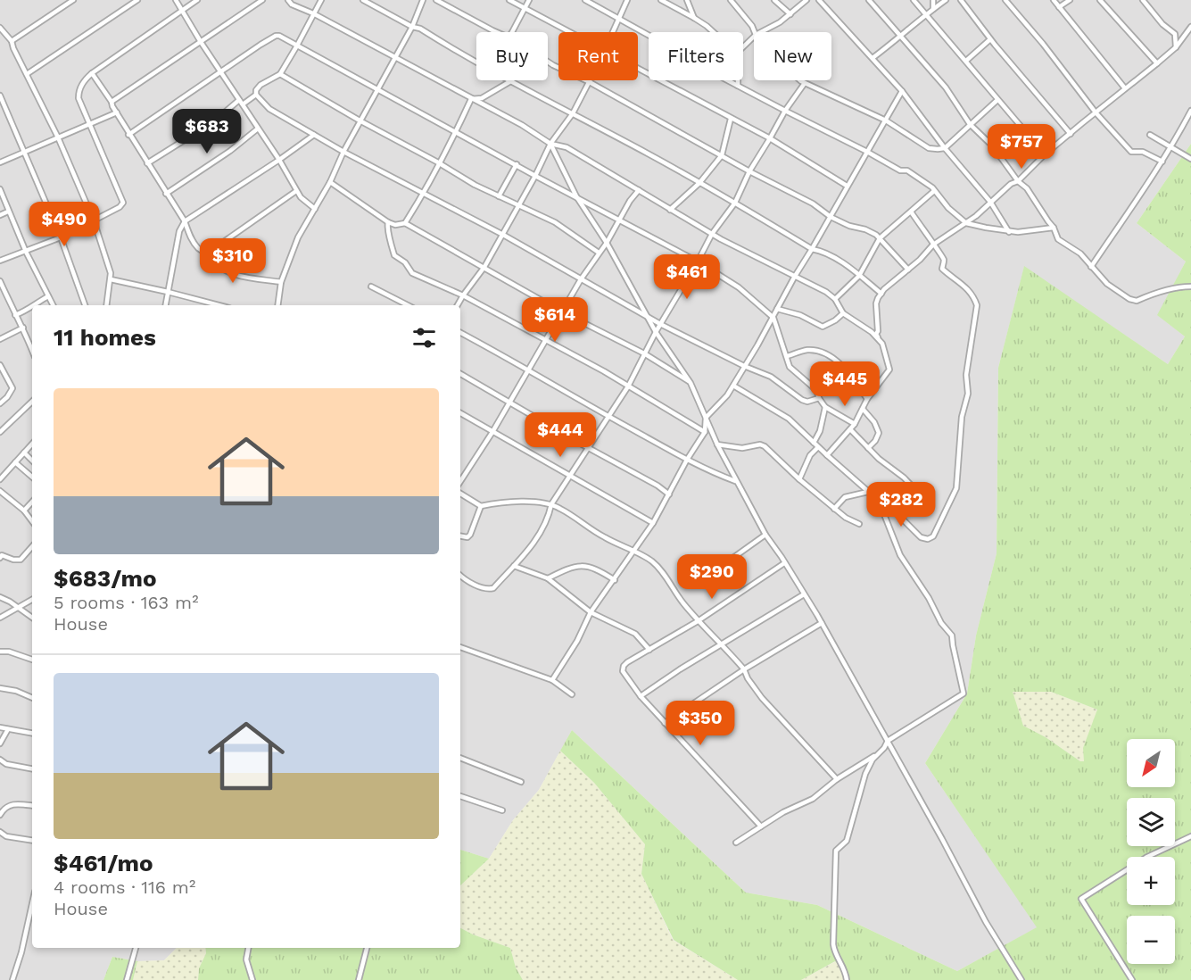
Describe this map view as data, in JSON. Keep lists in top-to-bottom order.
{
  "north": "bottom left",
  "page": {
    "chip": [
      "Buy",
      "Rent",
      "Filters",
      "New"
    ],
    "price": [
      "$683",
      "$757",
      "$490",
      "$310",
      "$461",
      "$614",
      "$445",
      "$444",
      "$282",
      "$290",
      "$350"
    ],
    "heading": "11 homes",
    "list": [
      {
        "name": "$683/mo",
        "note": "5 rooms · 163 m² · House"
      },
      {
        "name": "$461/mo",
        "note": "4 rooms · 116 m² · House"
      }
    ],
    "map_buttons": ["+", "−"]
  }
}
